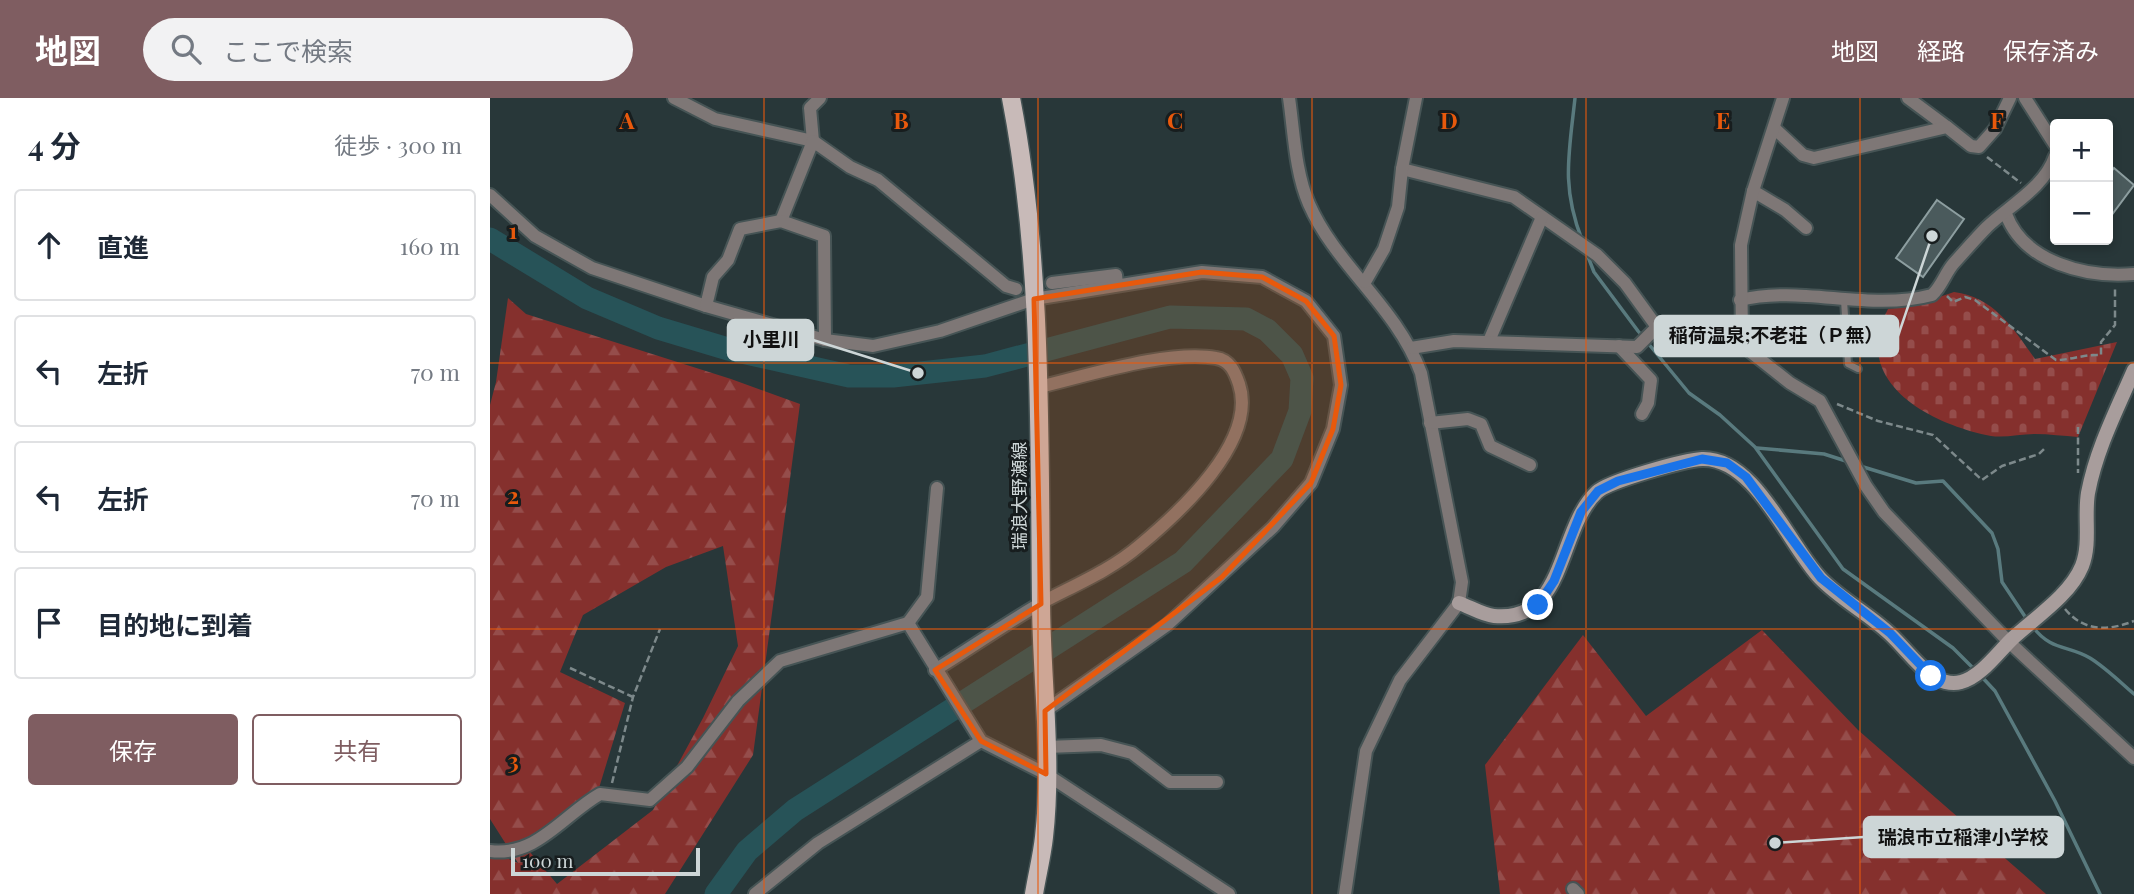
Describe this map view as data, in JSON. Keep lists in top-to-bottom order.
{
  "streets": {
    "main road": ["瑞浪大野瀬線"]
  },
  "places": ["稲荷温泉;不老荘（Ｐ無）", "小里川", "瑞浪市立稲津小学校"],
  "scale_bar": "100 m",
  "page": {
    "header": "地図",
    "search": "ここで検索",
    "nav": ["地図", "経路", "保存済み"],
    "heading": ["4 分", "徒歩 · 300 m"],
    "map_buttons": ["+", "−"],
    "list": [
      ["直進", "160 m"],
      ["左折", "70 m"],
      ["左折", "70 m"],
      "目的地に到着"
    ],
    "buttons": ["保存", "共有"],
    "scale": "100 m"
  },
  "grid": {
    "columns": [
      "A",
      "B",
      "C",
      "D",
      "E",
      "F"
    ],
    "rows": ["1", "2", "3"]
  }
}
